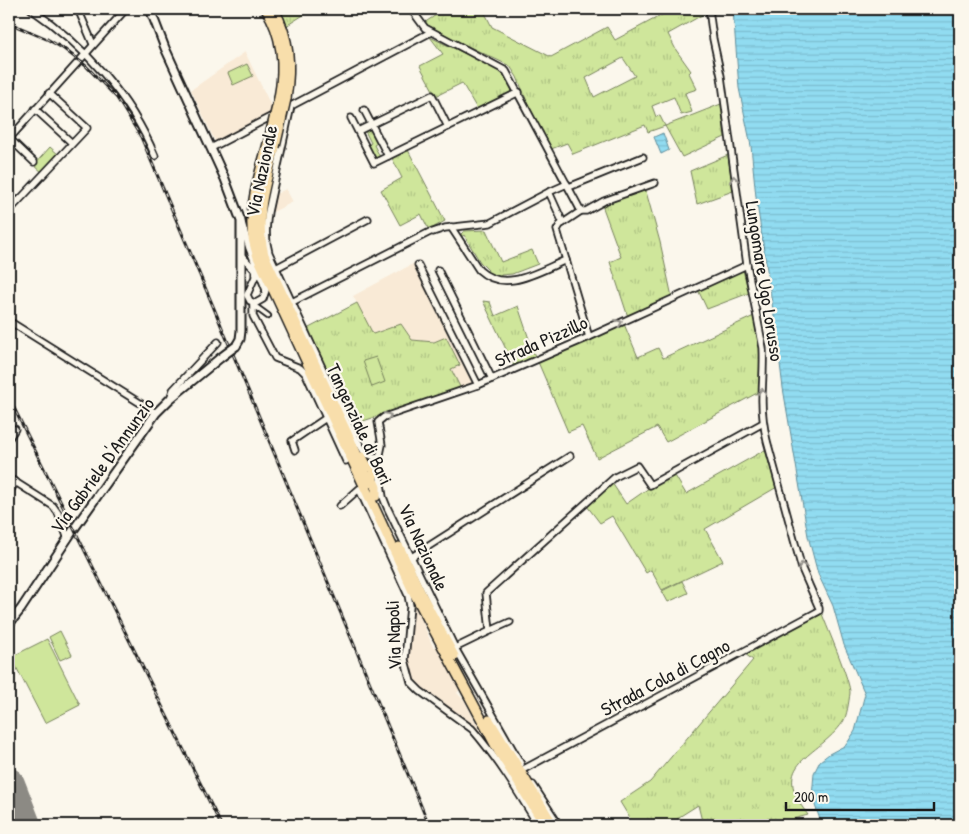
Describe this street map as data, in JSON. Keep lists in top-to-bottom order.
{
  "streets": {
    "highway": ["Tangenziale di Bari"],
    "street": [
      "Via Nazionale",
      "Lungomare Ugo Lorusso",
      "Strada Pizzillo",
      "Via Gabriele D'Annunzio",
      "Via Napoli",
      "Strada Cola di Cagno"
    ]
  },
  "crossings": [
    ["Via Nazionale", "Strada Pizzillo"],
    ["Via Nazionale", "Tangenziale di Bari"],
    ["Via Nazionale", "Via Gabriele D'Annunzio"],
    ["Via Nazionale", "Strada Cola di Cagno"],
    ["Lungomare Ugo Lorusso", "Strada Pizzillo"],
    ["Lungomare Ugo Lorusso", "Strada Cola di Cagno"]
  ],
  "one_way": ["Lungomare Ugo Lorusso", "Strada Pizzillo"],
  "scale_bar": "200 m"
}
